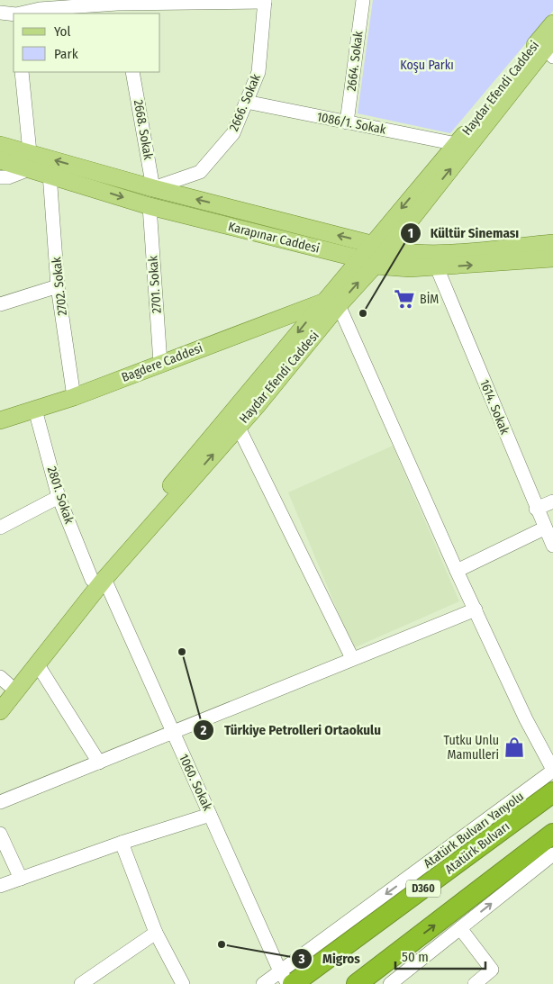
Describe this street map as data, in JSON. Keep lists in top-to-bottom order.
{
  "streets": {
    "highway": ["Atatürk Bulvarı", "D360"],
    "main road": ["Haydar Efendi Caddesi", "Karapınar Caddesi", "Bagdere Caddesi"],
    "street": [
      "2664. Sokak",
      "2666. Sokak",
      "1086/1. Sokak",
      "2668. Sokak",
      "2701. Sokak",
      "2702. Sokak",
      "1614. Sokak",
      "2801. Sokak",
      "1060. Sokak",
      "Atatürk Bulvarı Yanyolu"
    ]
  },
  "crossings": [
    ["2664. Sokak", "1086/1. Sokak"],
    ["Haydar Efendi Caddesi", "1086/1. Sokak"],
    ["Haydar Efendi Caddesi", "Karapınar Caddesi"],
    ["Haydar Efendi Caddesi", "Bagdere Caddesi"],
    ["Haydar Efendi Caddesi", "2801. Sokak"],
    ["Haydar Efendi Caddesi", "1060. Sokak"],
    ["2666. Sokak", "1086/1. Sokak"],
    ["2666. Sokak", "2668. Sokak"],
    ["2666. Sokak", "Karapınar Caddesi"],
    ["2668. Sokak", "Karapınar Caddesi"],
    ["Karapınar Caddesi", "2701. Sokak"],
    ["Karapınar Caddesi", "2702. Sokak"],
    ["Karapınar Caddesi", "1614. Sokak"],
    ["2701. Sokak", "Bagdere Caddesi"],
    ["2702. Sokak", "Bagdere Caddesi"],
    ["Bagdere Caddesi", "2801. Sokak"],
    ["2801. Sokak", "1060. Sokak"],
    ["1060. Sokak", "Atatürk Bulvarı"],
    ["Atatürk Bulvarı Yanyolu", "Atatürk Bulvarı"]
  ],
  "parks": ["Koşu Parkı"],
  "places": {
    "supermarket": ["BİM"],
    "other": ["Kültür Sineması", "Türkiye Petrolleri Ortaokulu", "Migros"],
    "shop": ["Tutku Unlu Mamulleri"]
  },
  "legend": ["Yol", "Park"],
  "scale_bar": "50 m"
}
